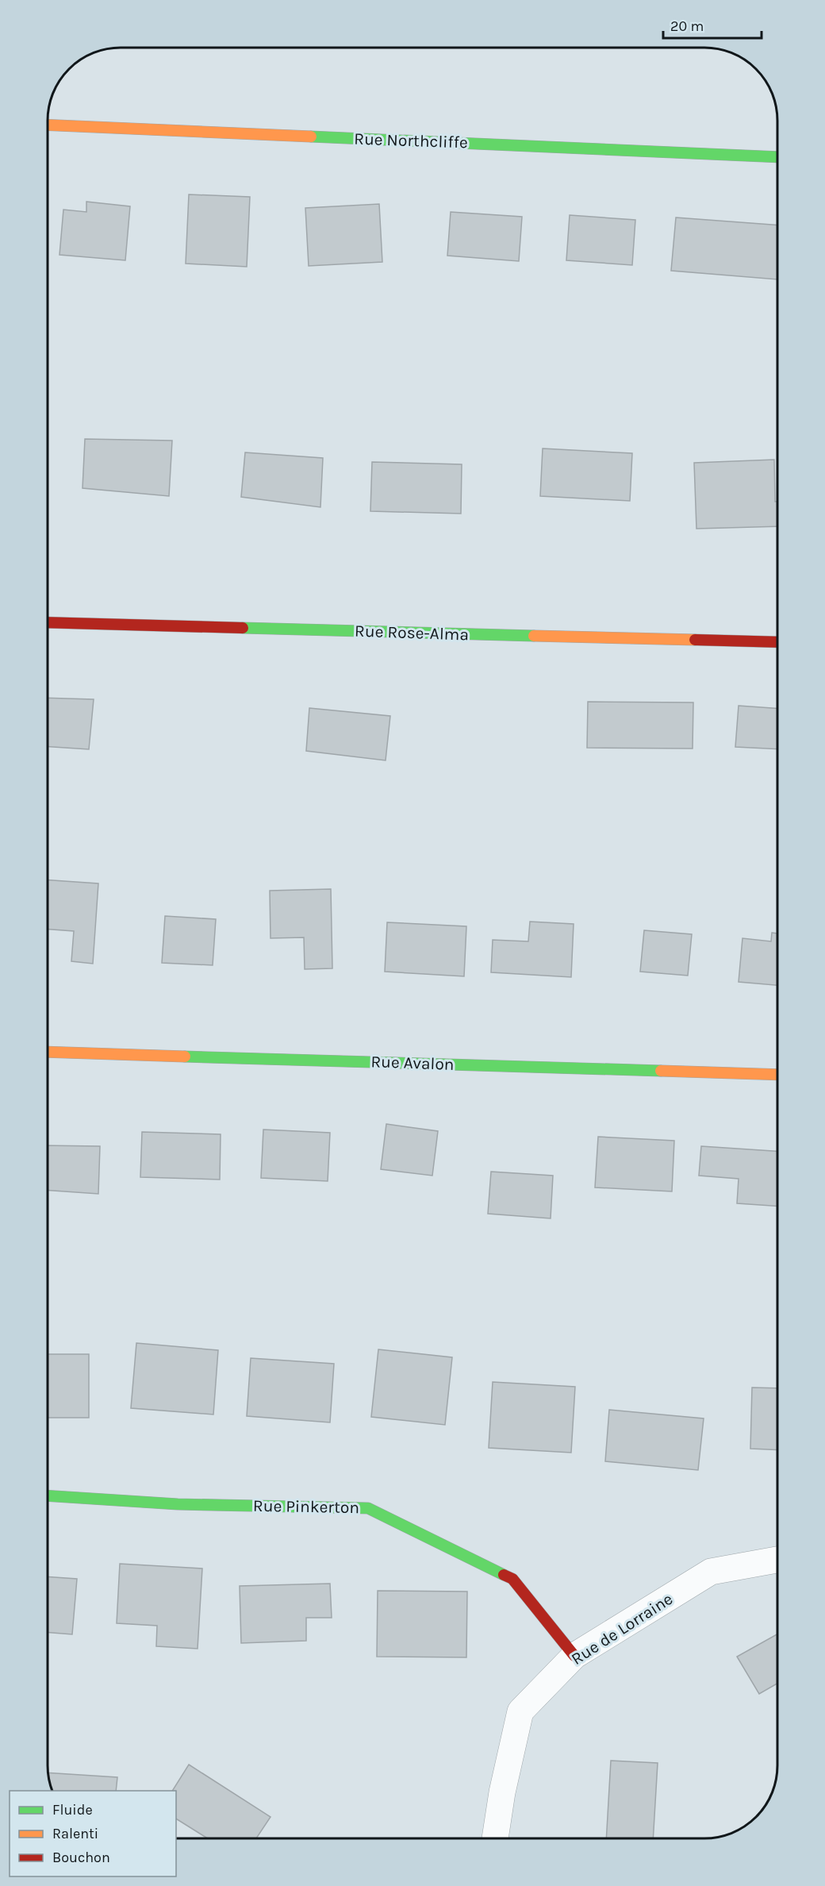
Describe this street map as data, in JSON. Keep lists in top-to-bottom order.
{
  "streets": {
    "street": [
      "Rue Northcliffe",
      "Rue Rose-Alma",
      "Rue Avalon",
      "Rue Pinkerton",
      "Rue de Lorraine"
    ]
  },
  "crossings": [
    ["Rue Pinkerton", "Rue de Lorraine"]
  ],
  "legend": ["Fluide", "Ralenti", "Bouchon"],
  "scale_bar": "20 m"
}
